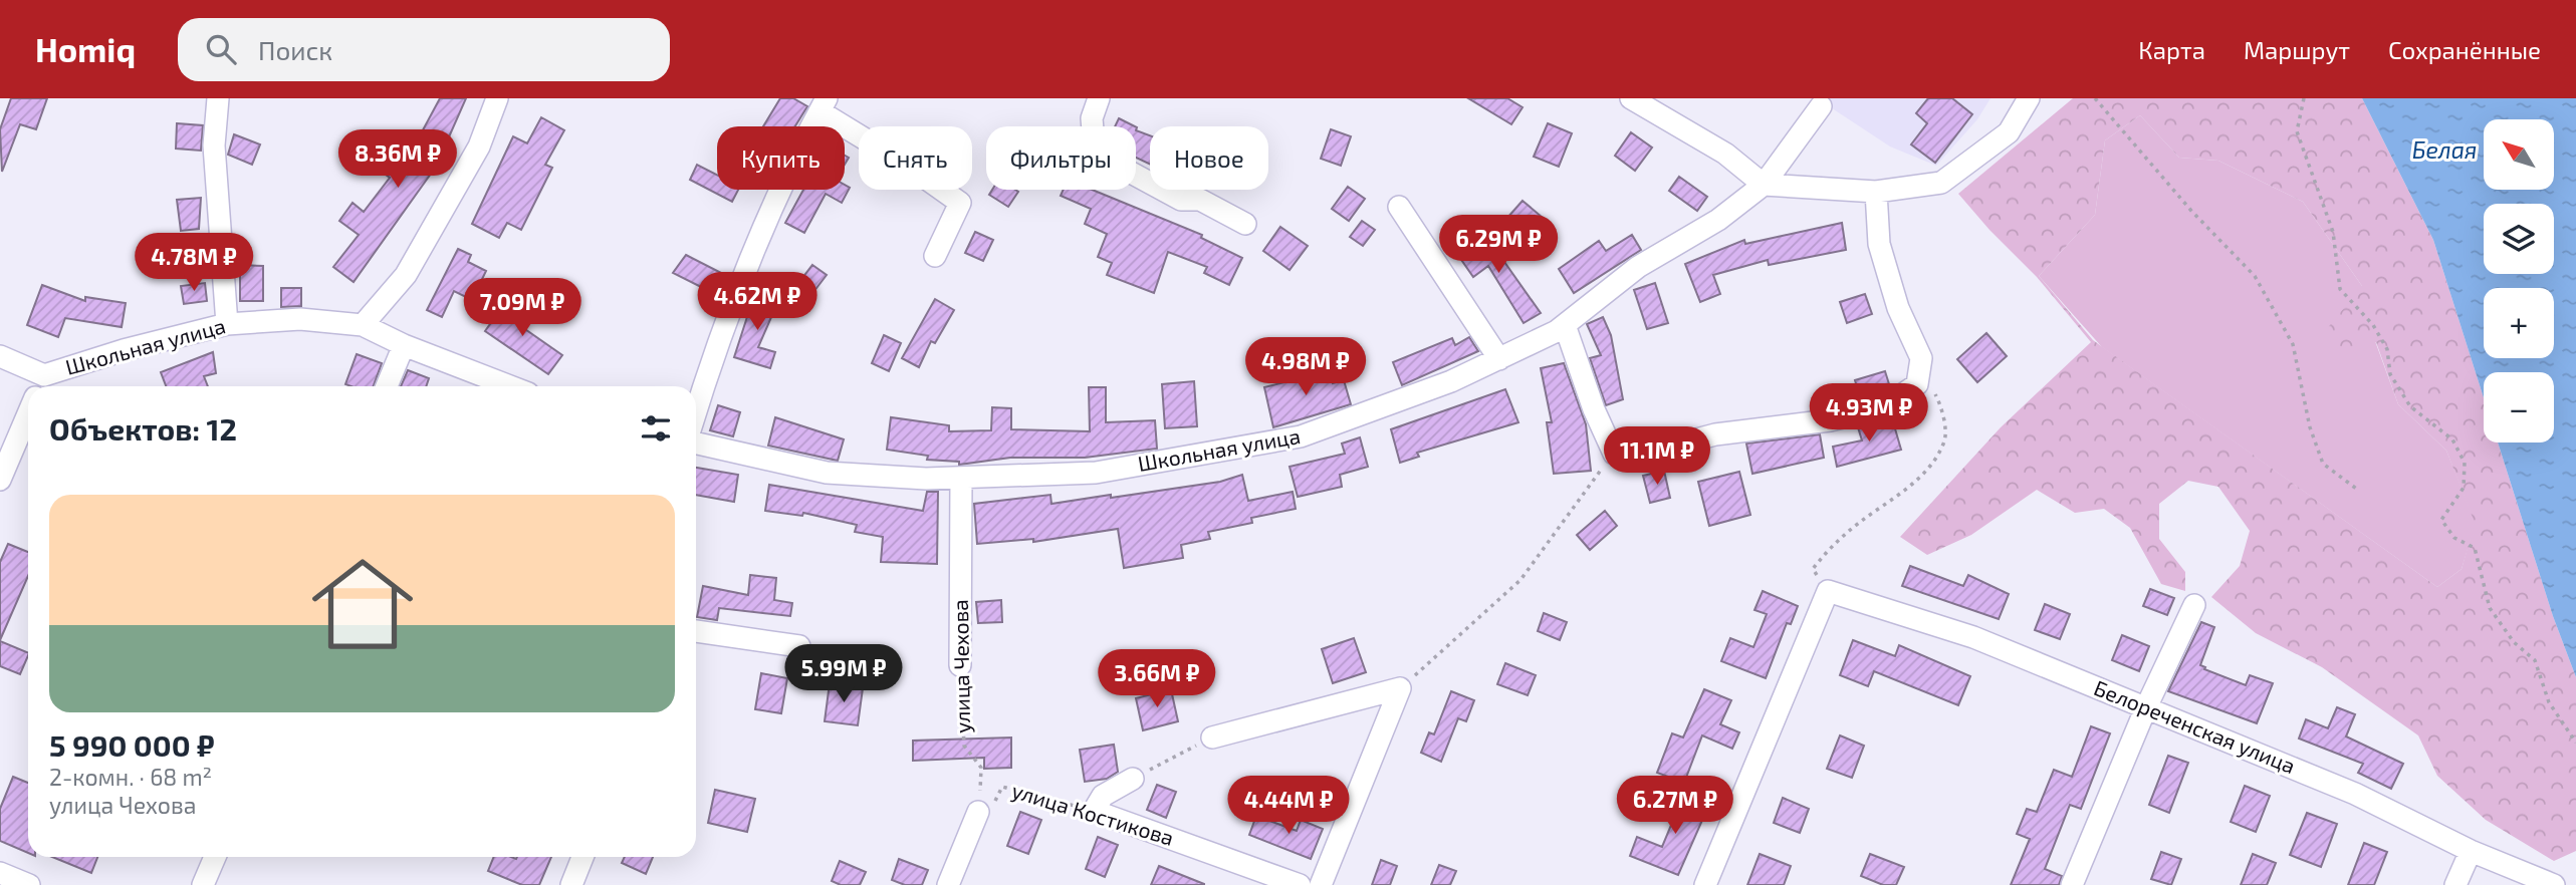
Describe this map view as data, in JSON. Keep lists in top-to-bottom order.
{
  "streets": {
    "street": [
      "Школьная улица",
      "улица Чехова",
      "Белореченская улица",
      "улица Костикова"
    ]
  },
  "crossings": [
    ["Школьная улица", "улица Чехова"],
    ["улица Чехова", "улица Костикова"]
  ],
  "water": ["Белая"],
  "north": "top left",
  "page": {
    "header": "Homiq",
    "search": "Поиск",
    "nav": ["Карта", "Маршрут", "Сохранённые"],
    "map_buttons": ["+", "−"],
    "chip": [
      "Купить",
      "Снять",
      "Фильтры",
      "Новое"
    ],
    "price": [
      "8.36M ₽",
      "6.29M ₽",
      "4.78M ₽",
      "4.62M ₽",
      "7.09M ₽",
      "4.98M ₽",
      "4.93M ₽",
      "11.1M ₽",
      "5.99M ₽",
      "3.66M ₽",
      "4.44M ₽",
      "6.27M ₽"
    ],
    "heading": "Объектов: 12",
    "list": [
      {
        "name": "5 990 000 ₽",
        "note": "2-комн. · 68 m² · улица Чехова"
      }
    ]
  }
}
